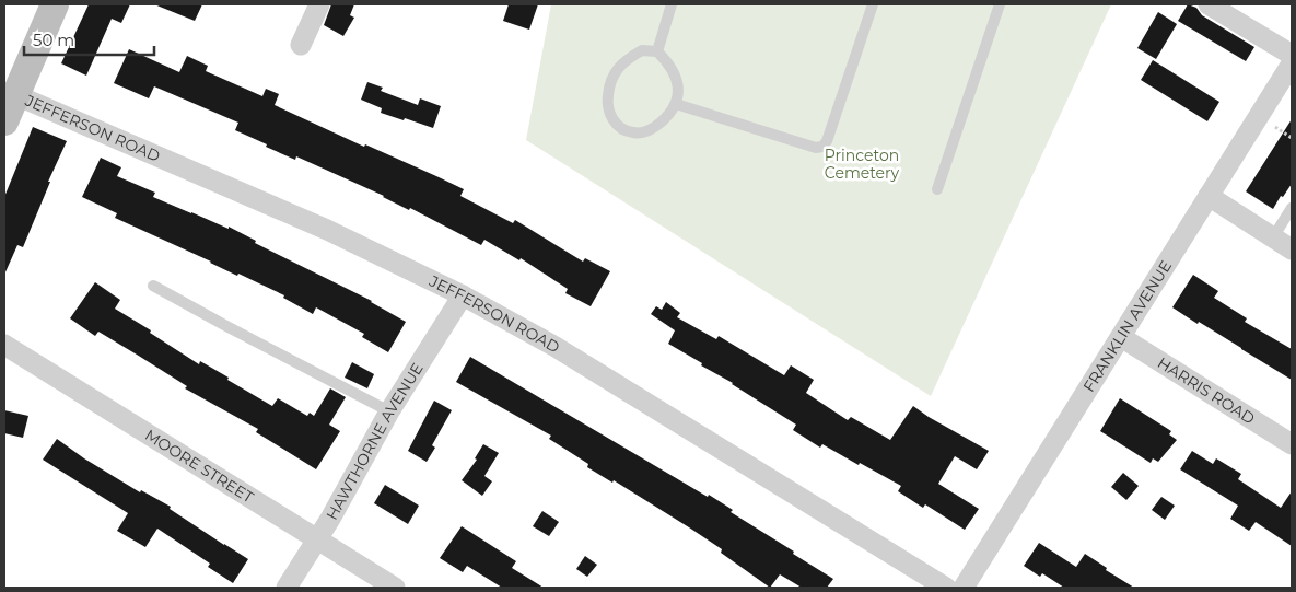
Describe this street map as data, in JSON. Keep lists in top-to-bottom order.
{
  "streets": {
    "street": [
      "JEFFERSON ROAD",
      "FRANKLIN AVENUE",
      "HARRIS ROAD",
      "HAWTHORNE AVENUE",
      "MOORE STREET"
    ]
  },
  "crossings": [
    ["JEFFERSON ROAD", "HAWTHORNE AVENUE"],
    ["FRANKLIN AVENUE", "HARRIS ROAD"],
    ["HAWTHORNE AVENUE", "MOORE STREET"]
  ],
  "parks": ["Princeton Cemetery"],
  "scale_bar": "50 m"
}
